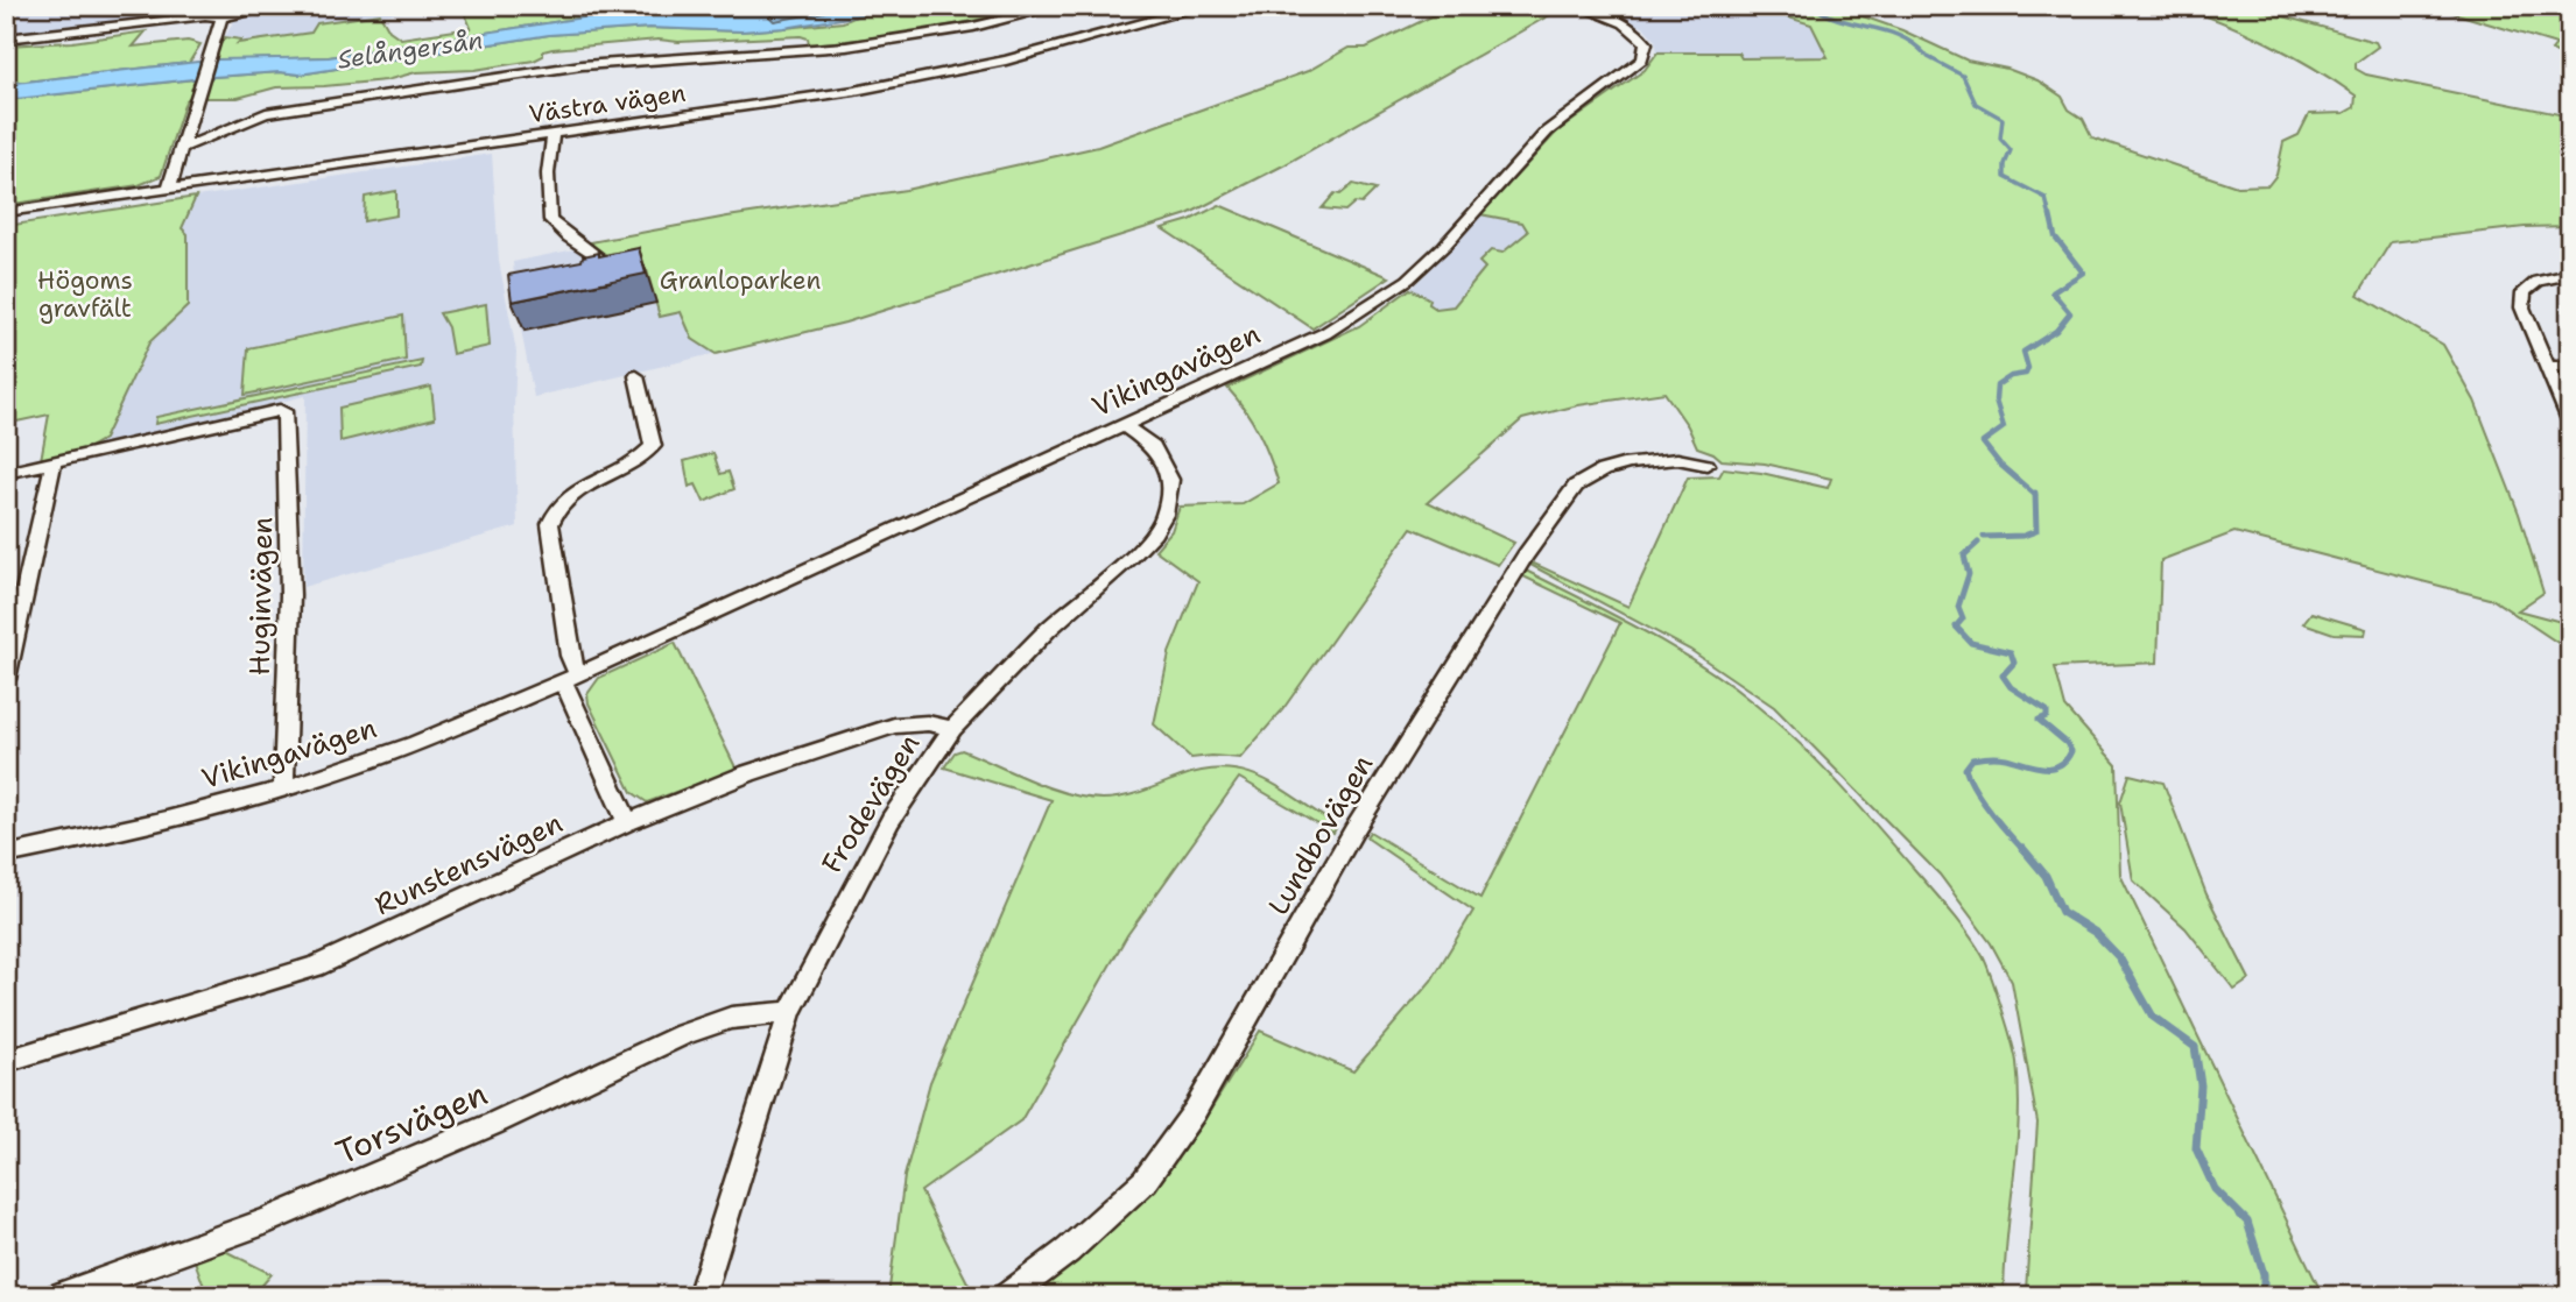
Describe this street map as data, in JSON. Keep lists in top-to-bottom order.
{
  "streets": {
    "street": [
      "Västra vägen",
      "Vikingavägen",
      "Huginvägen",
      "Frodevägen",
      "Lundbovägen",
      "Runstensvägen",
      "Torsvägen"
    ]
  },
  "crossings": [
    ["Vikingavägen", "Huginvägen"],
    ["Vikingavägen", "Frodevägen"],
    ["Frodevägen", "Runstensvägen"],
    ["Frodevägen", "Torsvägen"]
  ],
  "water": ["Selångersån"],
  "parks": ["Högoms gravfält", "Granloparken"]
}
